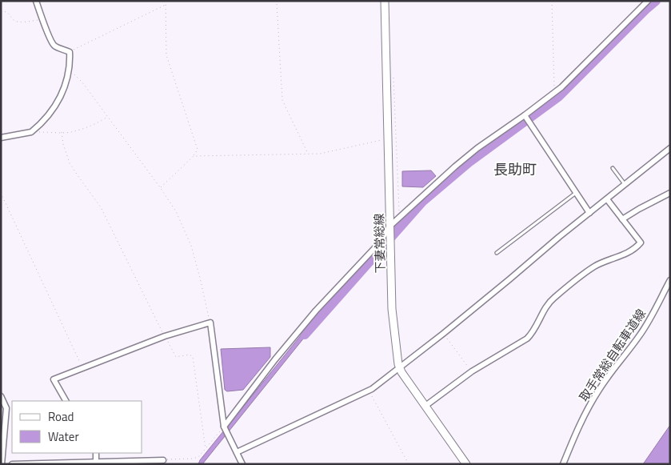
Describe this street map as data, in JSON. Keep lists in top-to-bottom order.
{
  "streets": {
    "main road": ["下妻常総線"],
    "street": ["取手常総自転車道線"]
  },
  "districts": ["長助町"],
  "legend": ["Road", "Water"]
}
